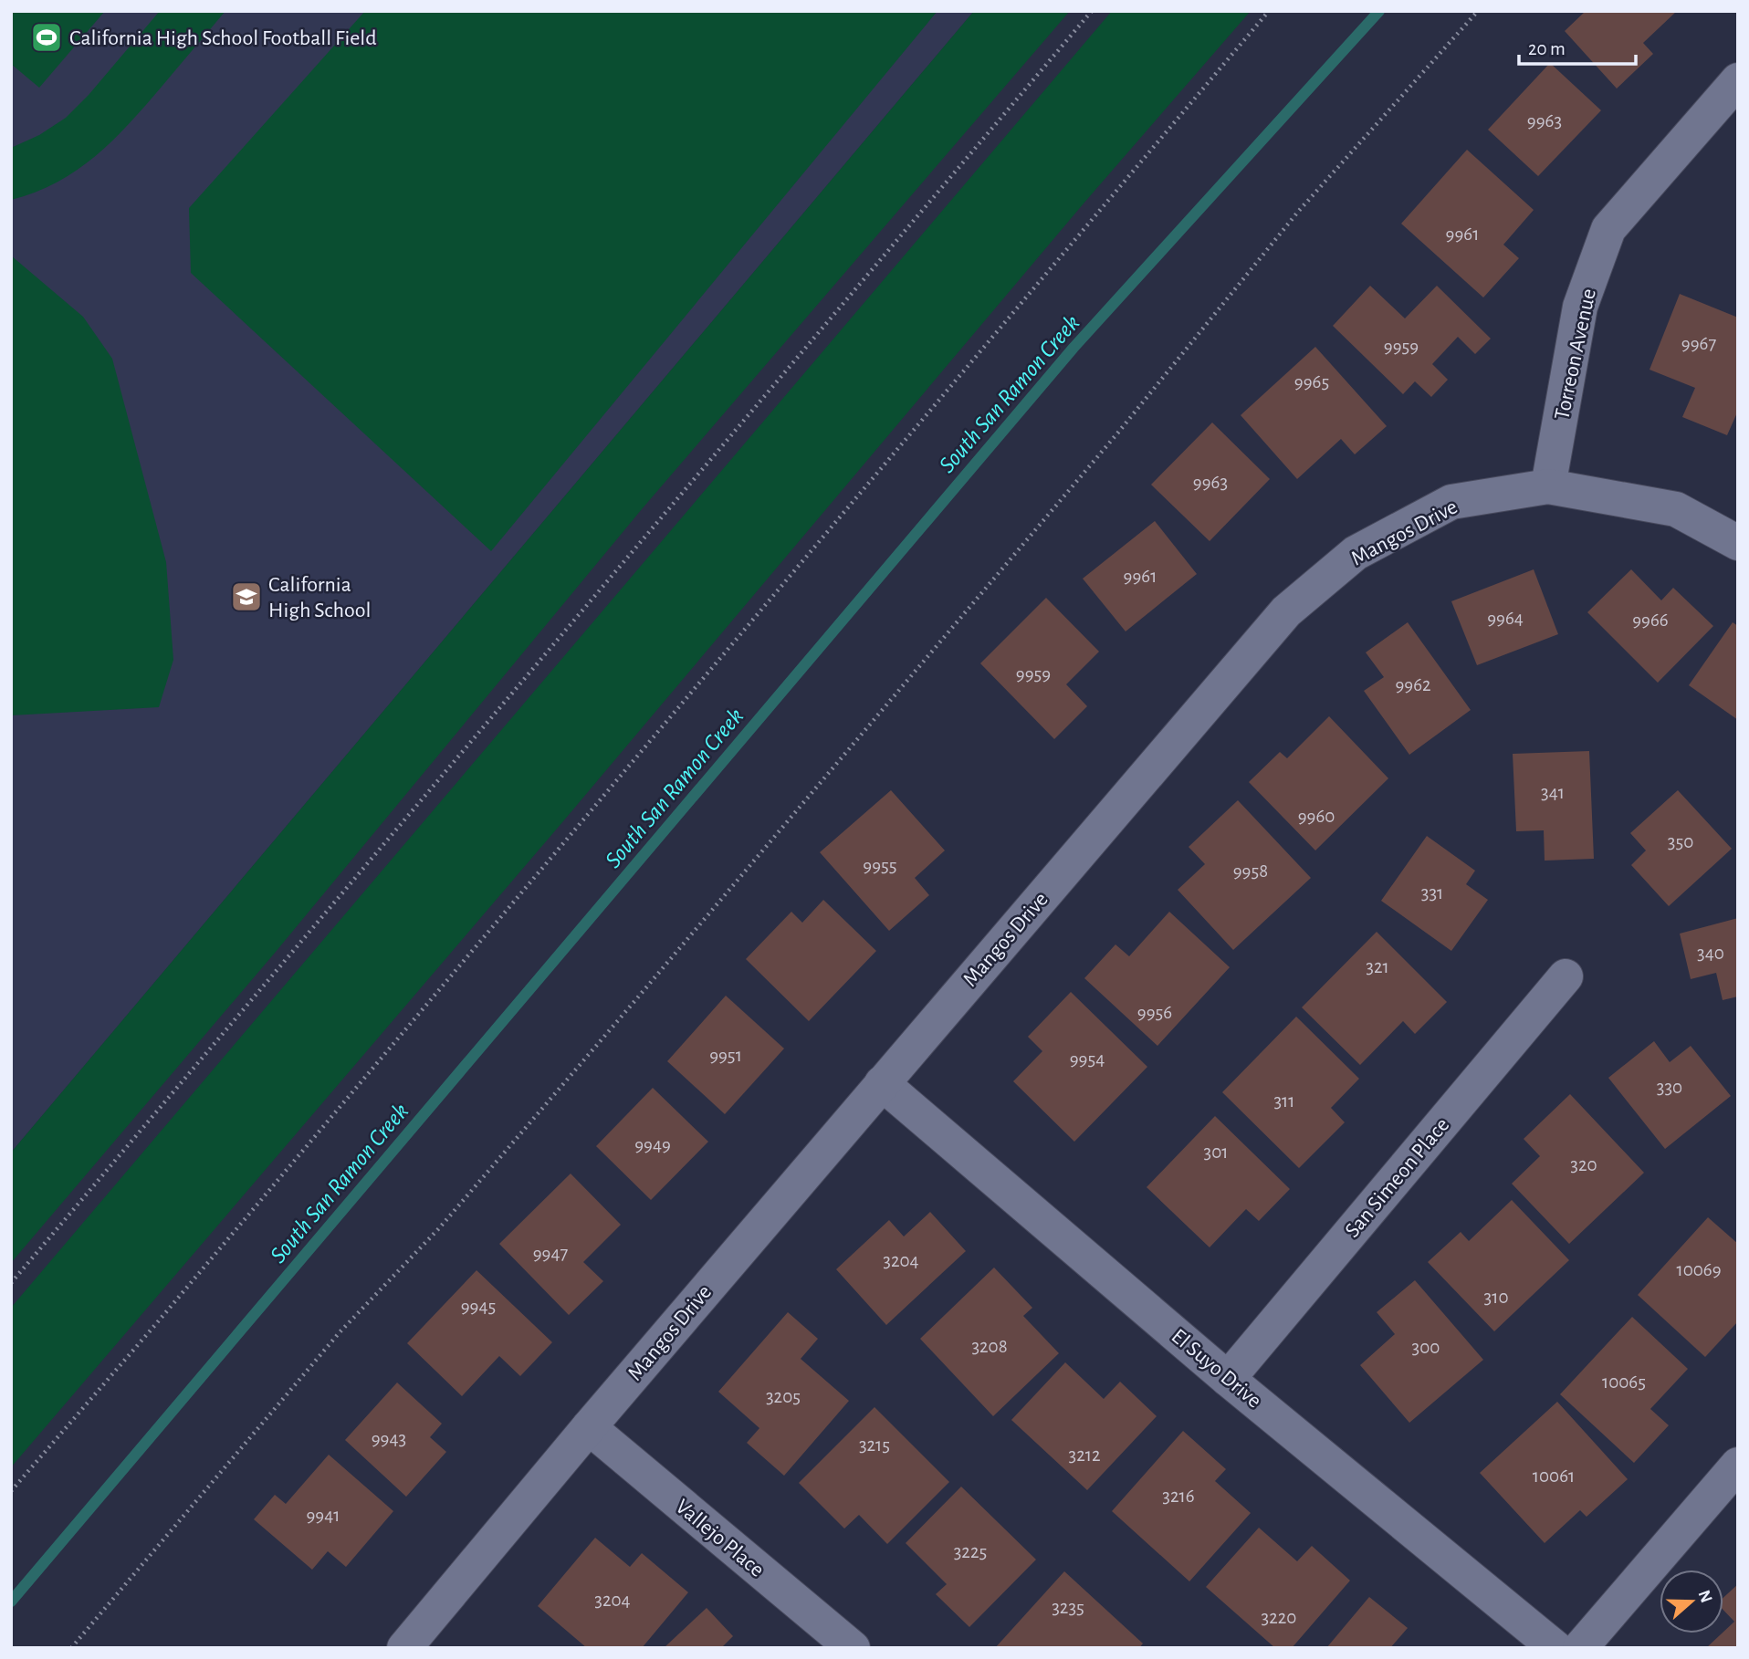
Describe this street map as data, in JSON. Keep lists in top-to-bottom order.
{
  "streets": {
    "street": [
      "Torreon Avenue",
      "Mangos Drive",
      "San Simeon Place",
      "El Suyo Drive",
      "Vallejo Place"
    ]
  },
  "crossings": [
    ["Torreon Avenue", "Mangos Drive"],
    ["Mangos Drive", "El Suyo Drive"],
    ["Mangos Drive", "Vallejo Place"],
    ["San Simeon Place", "El Suyo Drive"]
  ],
  "water": ["South San Ramon Creek"],
  "places": {
    "sports": ["California High School Football Field"],
    "school or university": ["California High School"]
  },
  "house_numbers": [
    "9963",
    "9961",
    "9967",
    "9959",
    "9965",
    "9963",
    "9961",
    "9964",
    "9966",
    "9959",
    "9962",
    "341",
    "9960",
    "350",
    "9955",
    "9958",
    "331",
    "340",
    "321",
    "9956",
    "9951",
    "9954",
    "330",
    "311",
    "9949",
    "301",
    "320",
    "9947",
    "3204",
    "10069",
    "310",
    "9945",
    "3208",
    "300",
    "10065",
    "3205",
    "9943",
    "3215",
    "3212",
    "10061",
    "3216",
    "9941",
    "3225",
    "3204",
    "3235",
    "3220"
  ],
  "scale_bar": "20 m",
  "north": "right"
}
